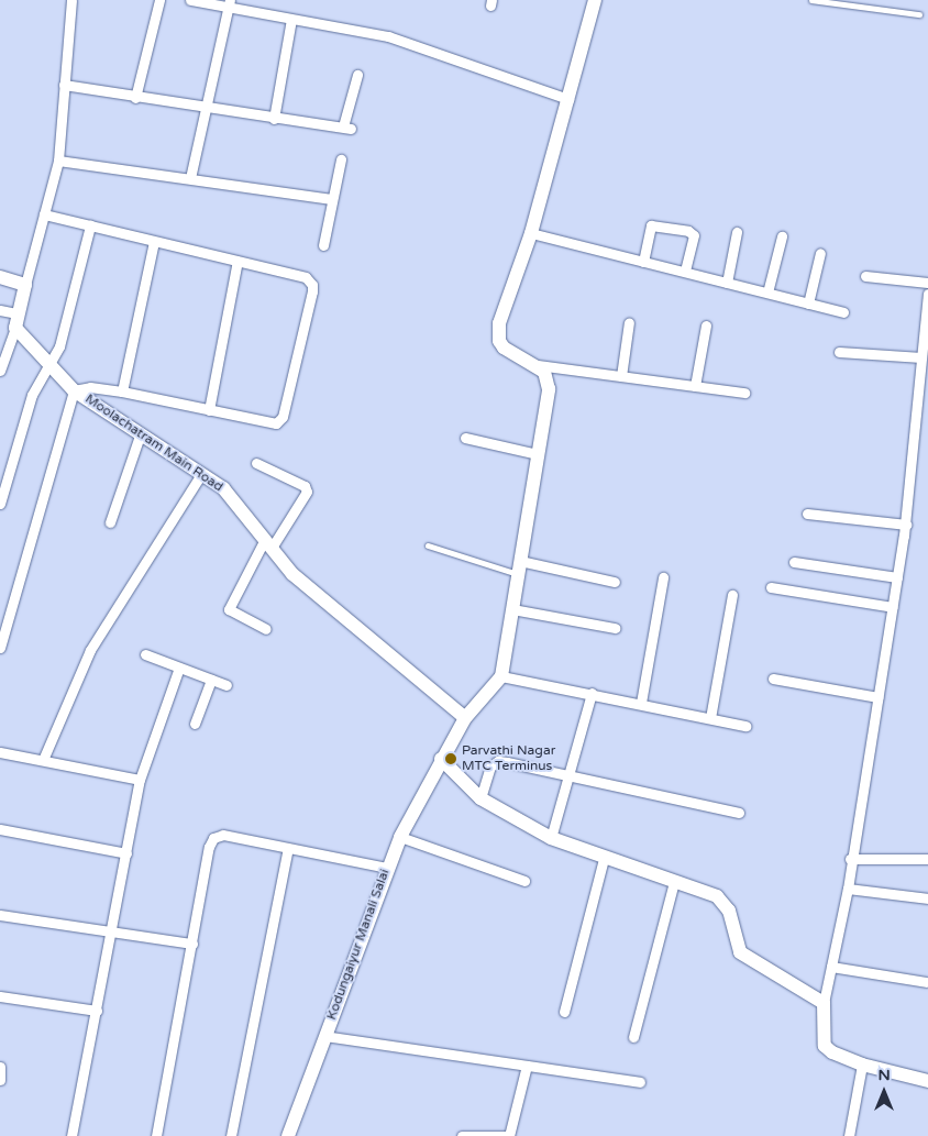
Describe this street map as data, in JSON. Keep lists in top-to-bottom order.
{
  "streets": {
    "street": ["Moolachatram Main Road", "Kodungaiyur Manali Salai"]
  },
  "crossings": [
    ["Moolachatram Main Road", "Kodungaiyur Manali Salai"]
  ],
  "places": ["Parvathi Nagar MTC Terminus"],
  "north": "top"
}
